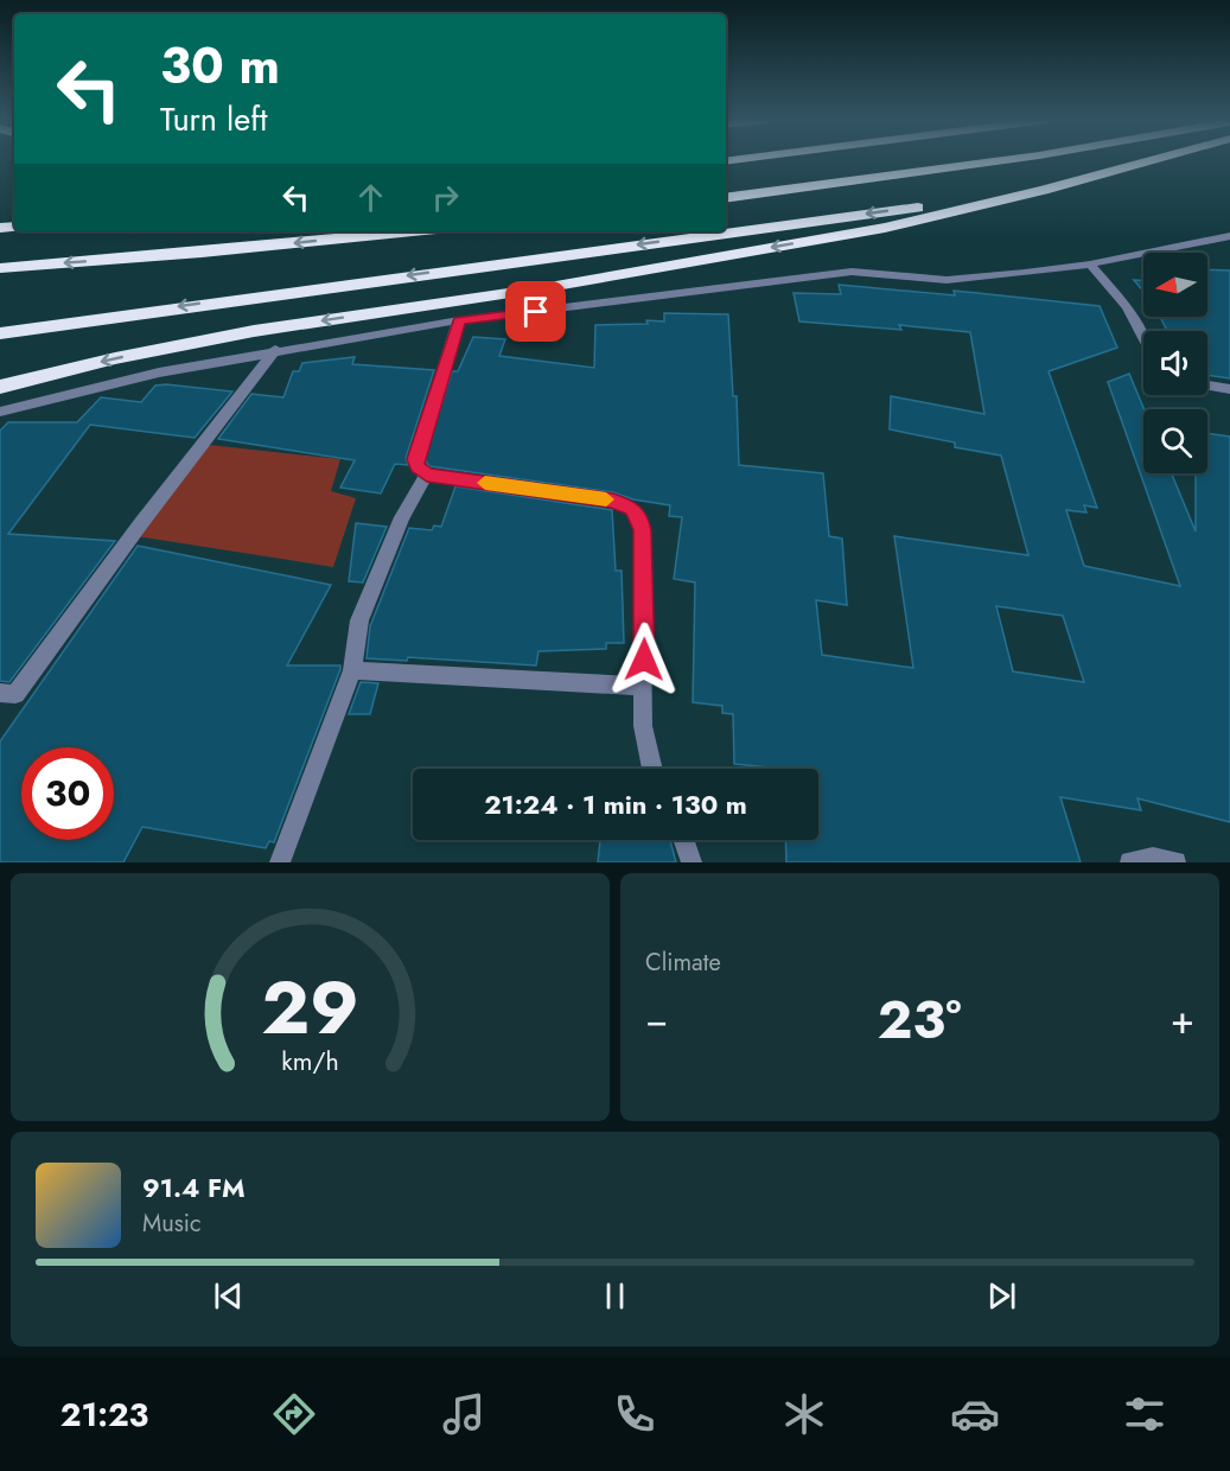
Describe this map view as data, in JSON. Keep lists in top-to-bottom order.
{
  "north": "left",
  "page": {
    "turn": ["30 m", "Turn left"],
    "limit": "30",
    "trip": "21:24 · 1 min · 130 m",
    "tile": "Climate",
    "heat": ["−", "23°", "+"],
    "song": ["91.4 FM", "Music"],
    "tabs": "21:23",
    "gauge": ["29", "km/h"]
  }
}
